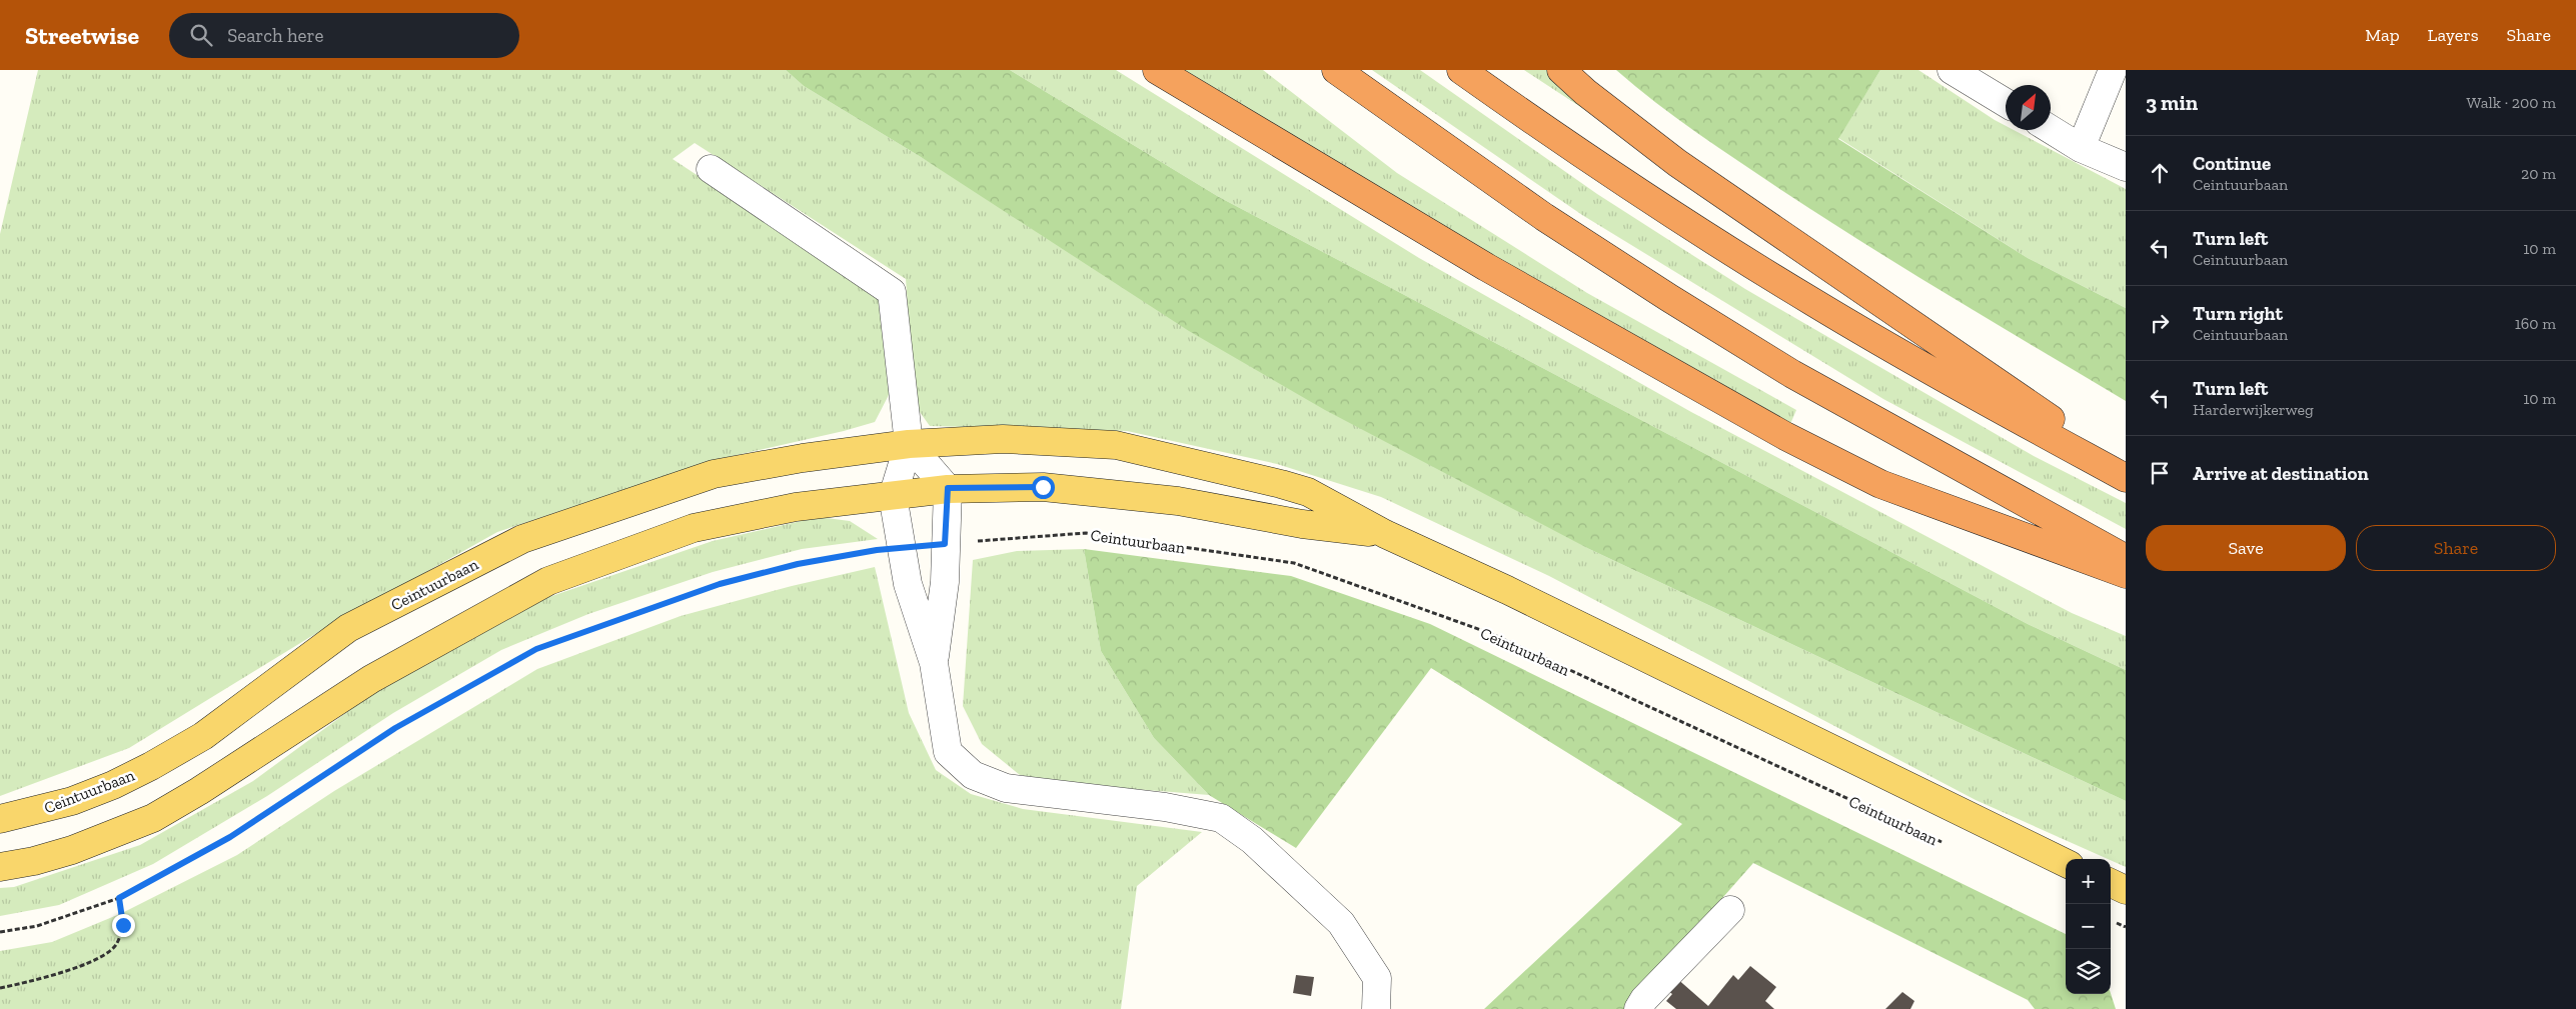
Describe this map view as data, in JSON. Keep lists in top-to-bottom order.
{
  "streets": {
    "main road": ["Ceintuurbaan"]
  },
  "north": "top right",
  "page": {
    "header": "Streetwise",
    "search": "Search here",
    "nav": ["Map", "Layers", "Share"],
    "heading": ["3 min", "Walk · 200 m"],
    "list": [
      ["Continue", "Ceintuurbaan", "20 m"],
      ["Turn left", "Ceintuurbaan", "10 m"],
      ["Turn right", "Ceintuurbaan", "160 m"],
      ["Turn left", "Harderwijkerweg", "10 m"],
      "Arrive at destination"
    ],
    "buttons": ["Save", "Share"],
    "map_buttons": ["+", "−"]
  }
}
